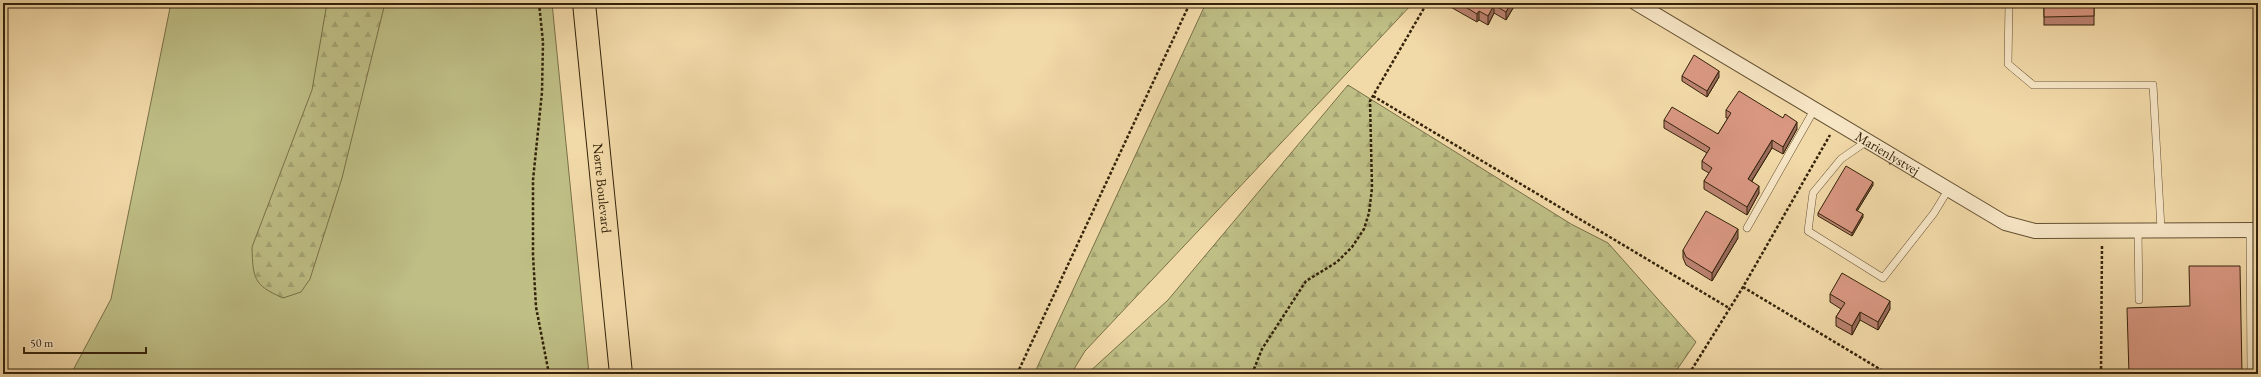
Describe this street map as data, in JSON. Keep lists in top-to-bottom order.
{
  "streets": {
    "highway": ["Nørre Boulevard"],
    "street": ["Marienlystvej"]
  },
  "scale_bar": "50 m"
}
